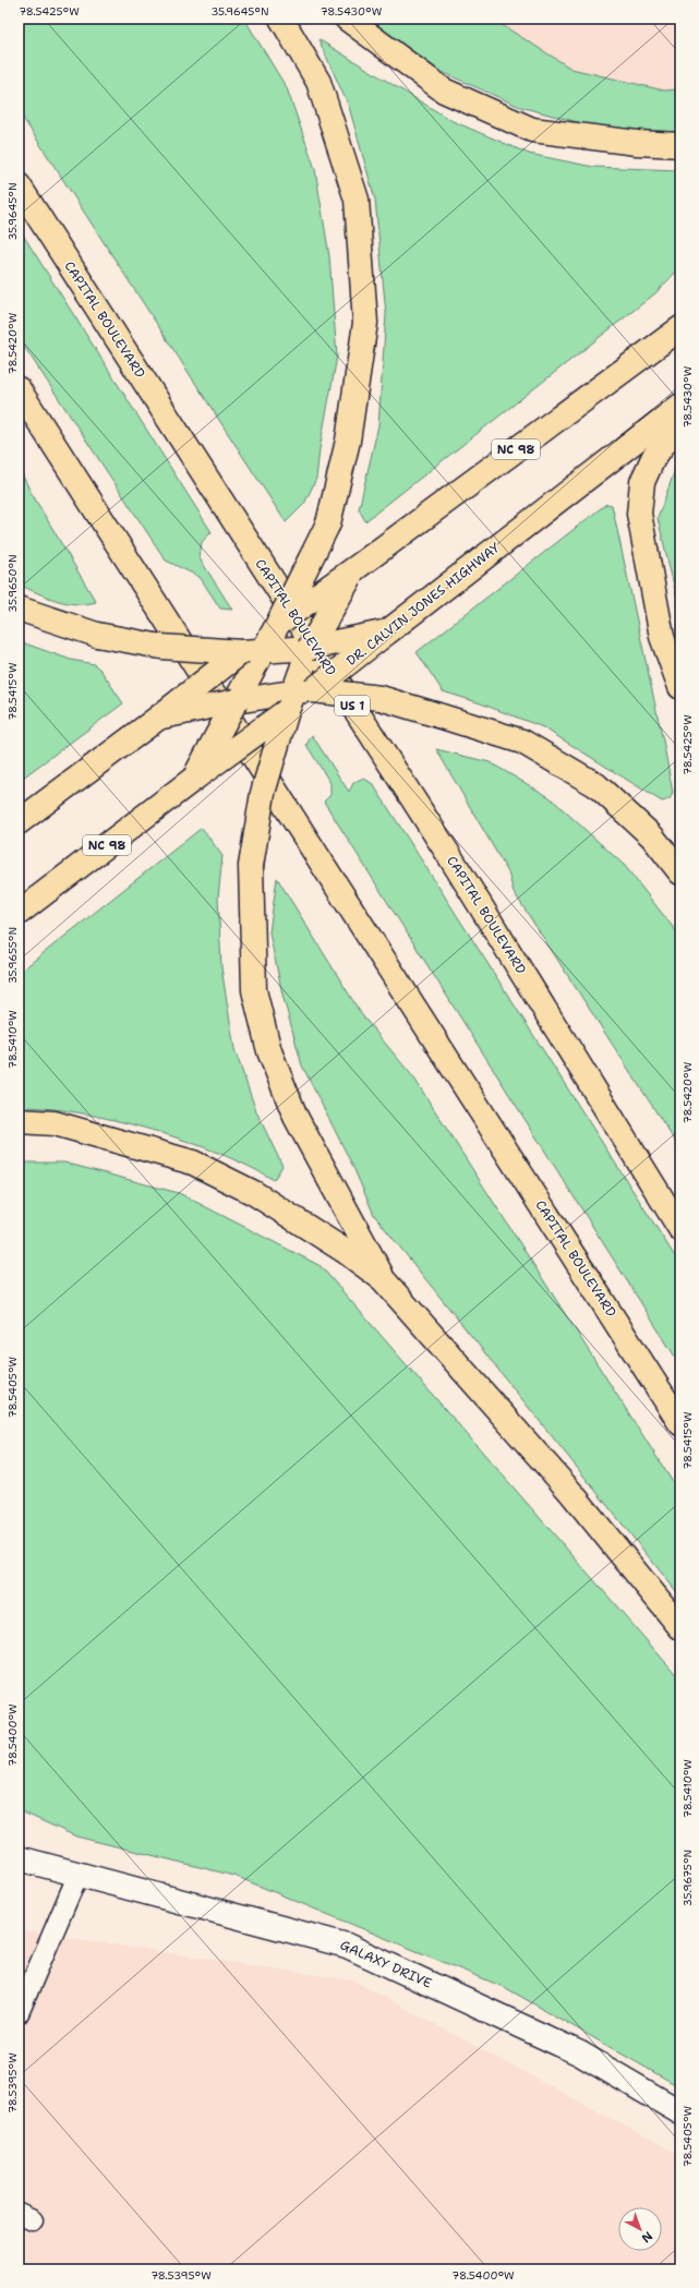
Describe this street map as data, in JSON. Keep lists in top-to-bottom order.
{
  "streets": {
    "highway": [
      "CAPITAL BOULEVARD",
      "NC 98",
      "DR. CALVIN JONES HIGHWAY",
      "US 1"
    ],
    "street": ["GALAXY DRIVE"]
  },
  "north": "bottom right",
  "coordinates": [
    "78.5425°W",
    "35.9645°N",
    "78.5430°W",
    "78.5420°W",
    "35.9650°N",
    "78.5415°W",
    "35.9655°N",
    "78.5410°W",
    "78.5405°W",
    "78.5400°W",
    "35.9675°N",
    "78.5395°W"
  ]
}
